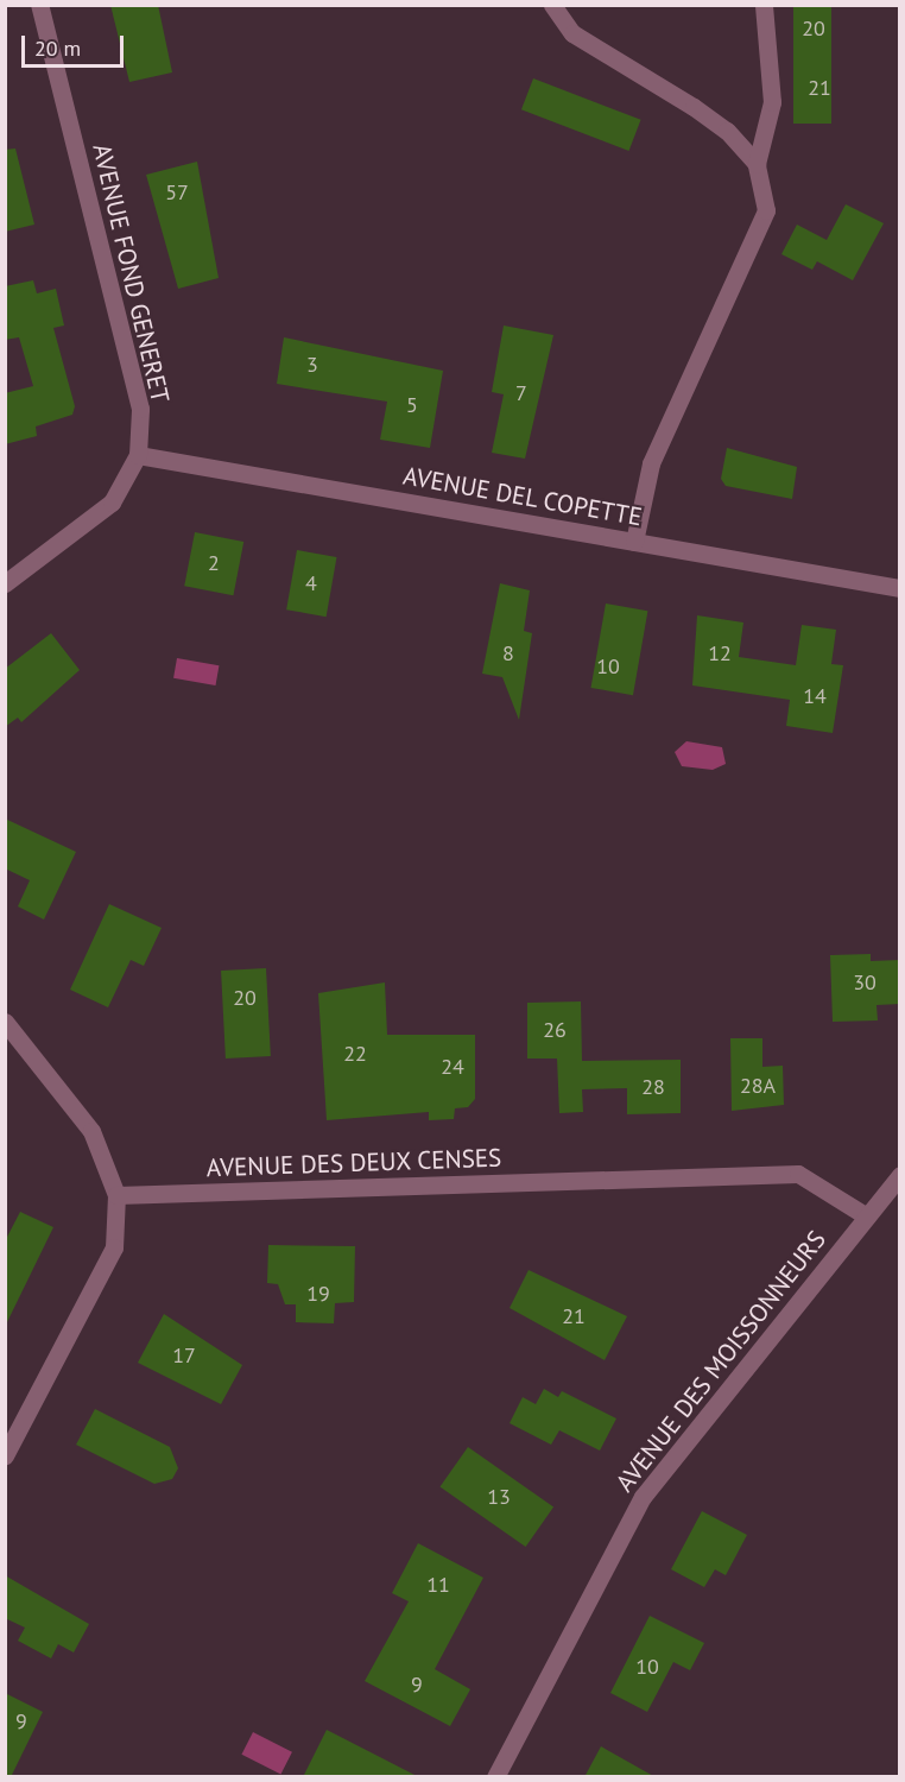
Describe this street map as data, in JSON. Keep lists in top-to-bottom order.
{
  "streets": {
    "street": [
      "AVENUE FOND GENERET",
      "AVENUE DEL COPETTE",
      "AVENUE DES DEUX CENSES",
      "AVENUE DES MOISSONNEURS"
    ]
  },
  "crossings": [
    ["AVENUE FOND GENERET", "AVENUE DEL COPETTE"],
    ["AVENUE DES DEUX CENSES", "AVENUE DES MOISSONNEURS"]
  ],
  "house_numbers": [
    "20",
    "21",
    "57",
    "3",
    "7",
    "5",
    "2",
    "4",
    "8",
    "12",
    "10",
    "14",
    "30",
    "20",
    "26",
    "22",
    "24",
    "28A",
    "28",
    "19",
    "21",
    "17",
    "13",
    "11",
    "10",
    "9",
    "9"
  ],
  "scale_bar": "20 m"
}
